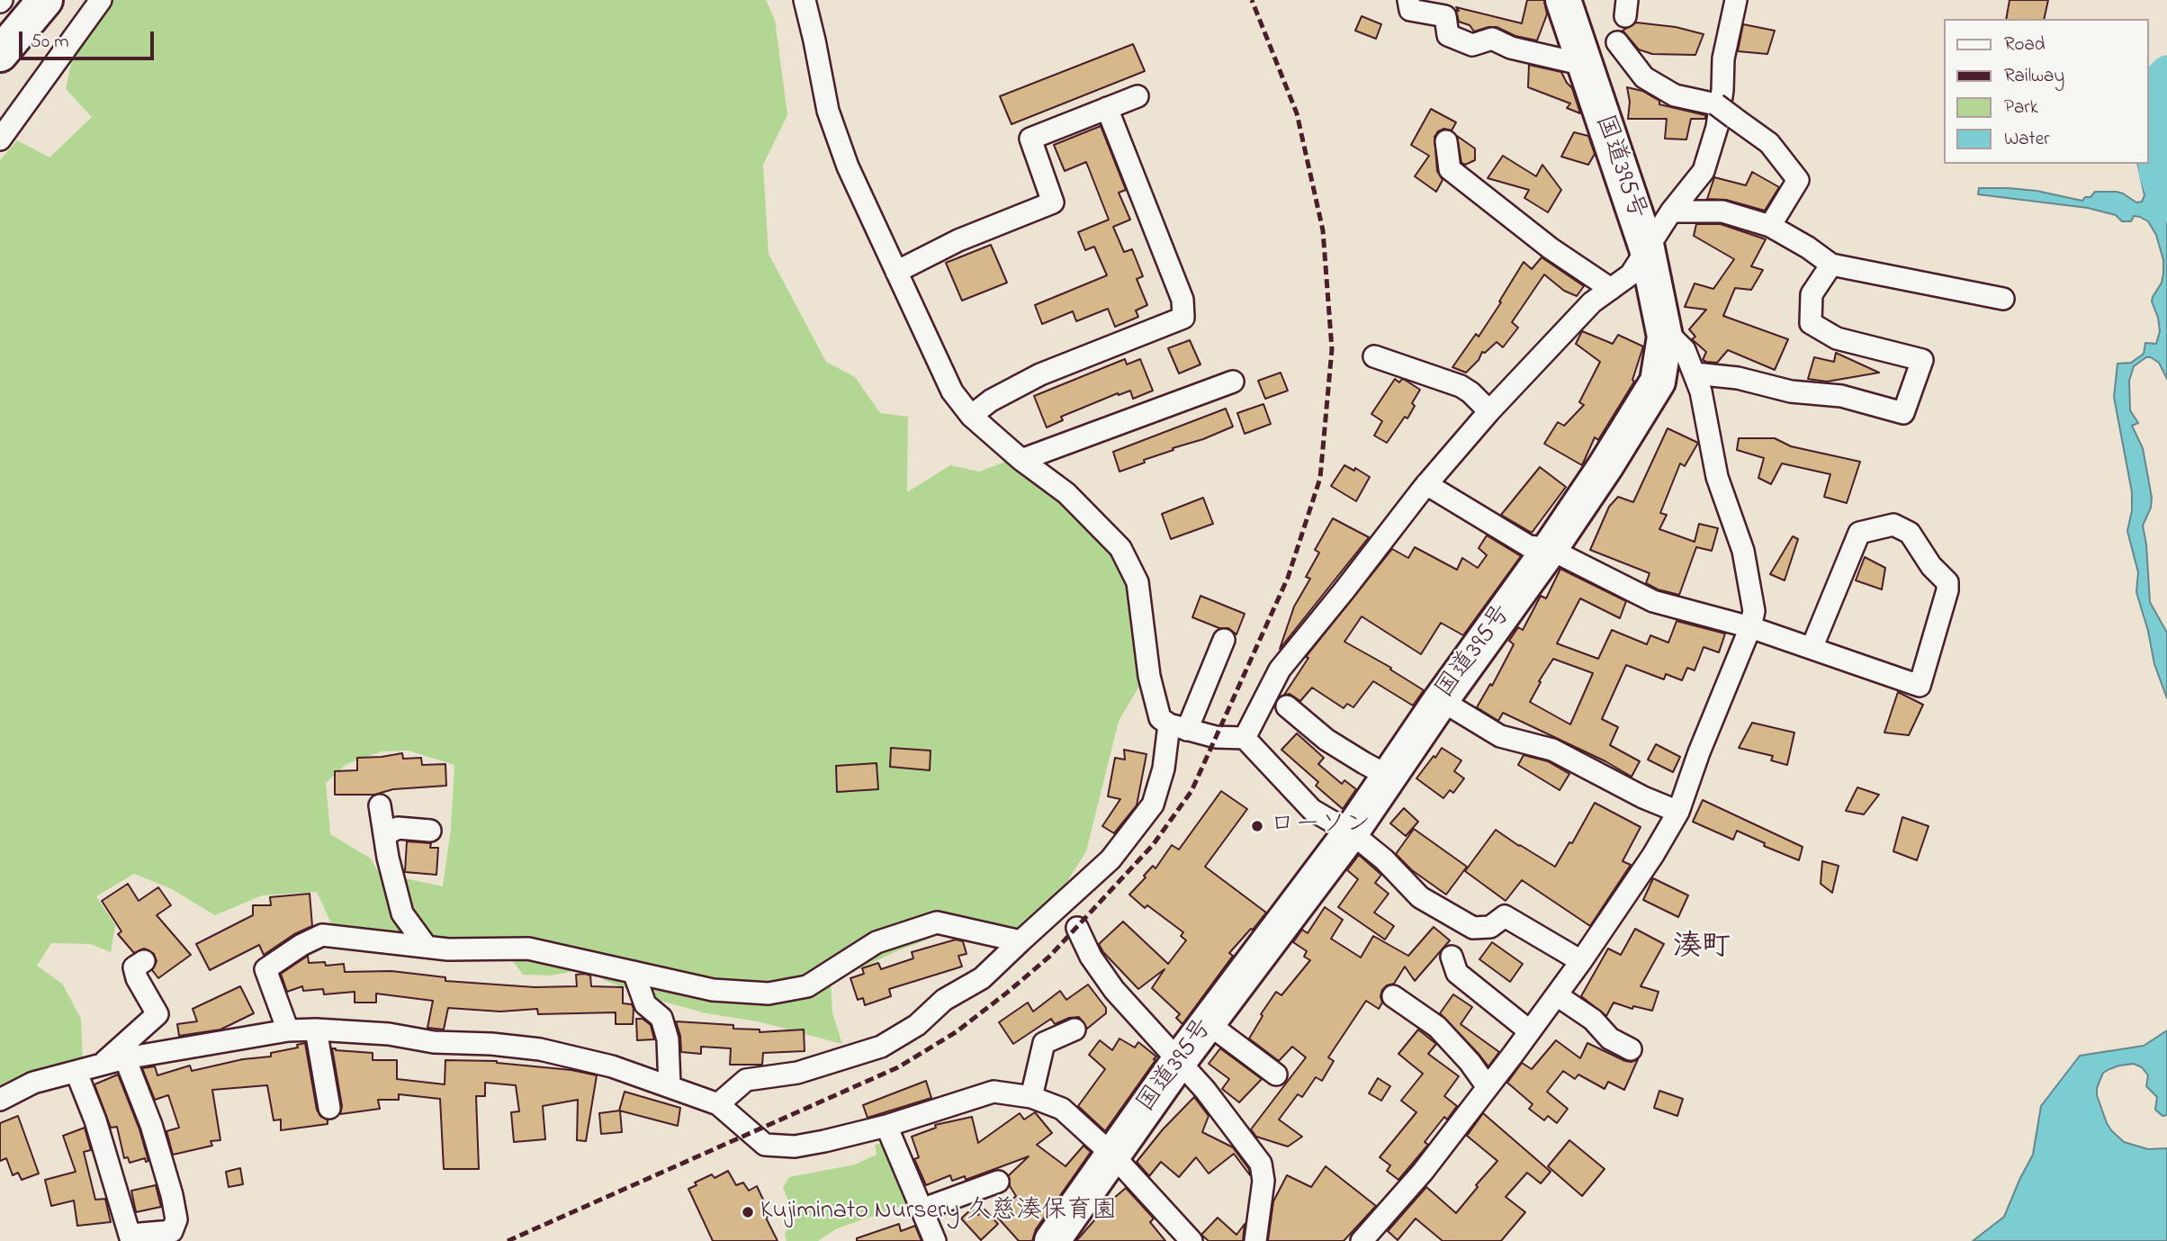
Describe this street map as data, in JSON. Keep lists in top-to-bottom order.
{
  "streets": {
    "highway": ["国道395号"]
  },
  "districts": ["湊町"],
  "places": ["ローソン", "Kujiminato Nursery 久慈湊保育園"],
  "legend": [
    "Road",
    "Railway",
    "Park",
    "Water"
  ],
  "scale_bar": "50 m"
}
